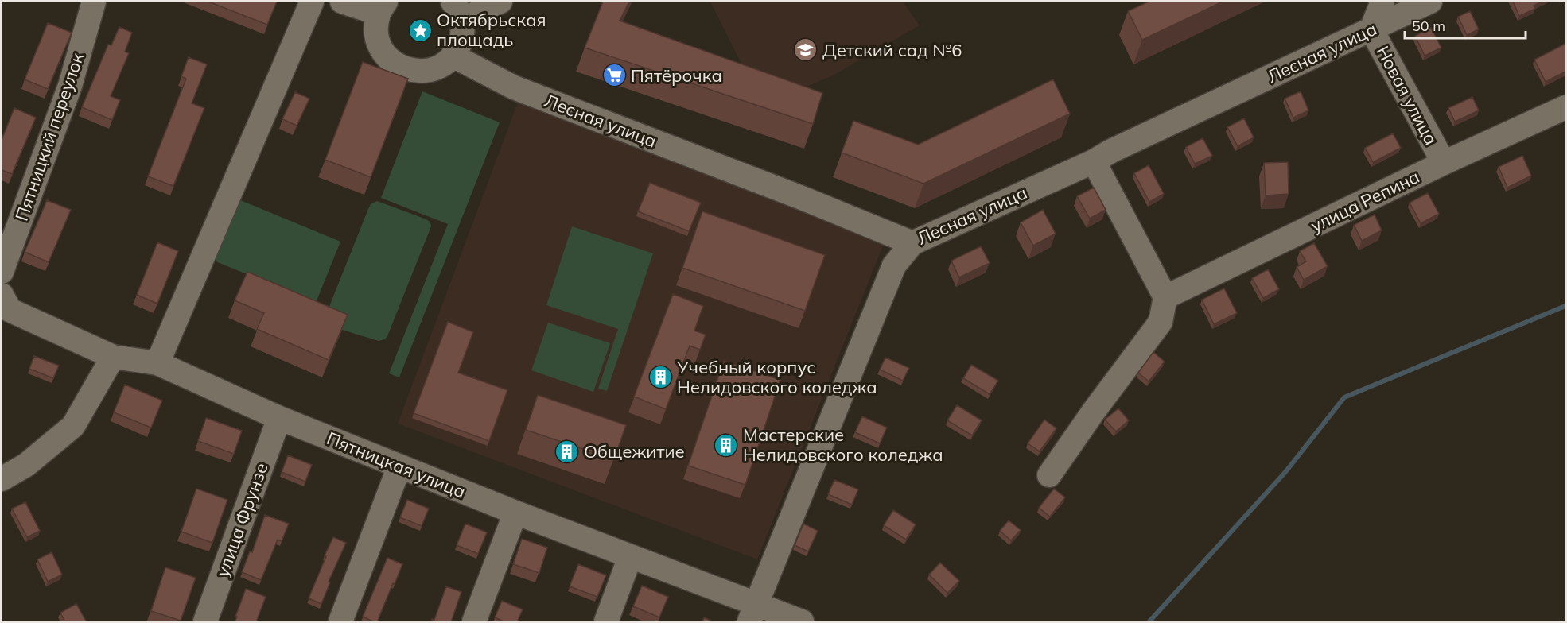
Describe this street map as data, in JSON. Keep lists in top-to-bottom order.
{
  "streets": {
    "street": [
      "Лесная улица",
      "Новая улица",
      "Пятницкий переулок",
      "улица Репина",
      "Пятницкая улица",
      "улица Фрунзе"
    ]
  },
  "crossings": [
    ["Лесная улица", "Новая улица"],
    ["Новая улица", "улица Репина"],
    ["Пятницкая улица", "улица Фрунзе"]
  ],
  "places": {
    "place": ["Октябрьская площадь"],
    "school or university": ["Детский сад №6"],
    "supermarket": ["Пятёрочка"],
    "building": ["Учебный корпус Нелидовского коледжа", "Мастерские Нелидовского коледжа", "Общежитие"]
  },
  "scale_bar": "50 m"
}
